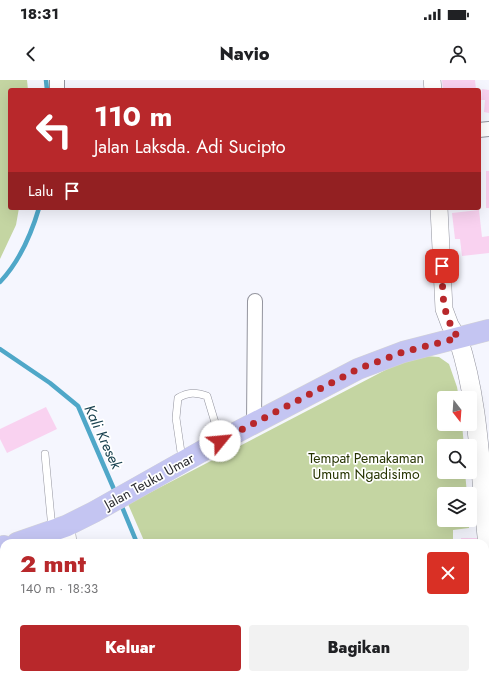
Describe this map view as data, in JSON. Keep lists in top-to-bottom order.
{
  "streets": {
    "main road": ["Jalan Teuku Umar"]
  },
  "water": ["Kali Kresek"],
  "parks": ["Tempat Pemakaman Umum Ngadisimo"],
  "north": "bottom",
  "page": {
    "status": "18:31",
    "header": "Navio",
    "turn": ["110 m", "Jalan Laksda. Adi Sucipto"],
    "then": "Lalu",
    "heading": ["2 mnt", "140 m · 18:33"],
    "buttons": ["Keluar", "Bagikan"]
  }
}
